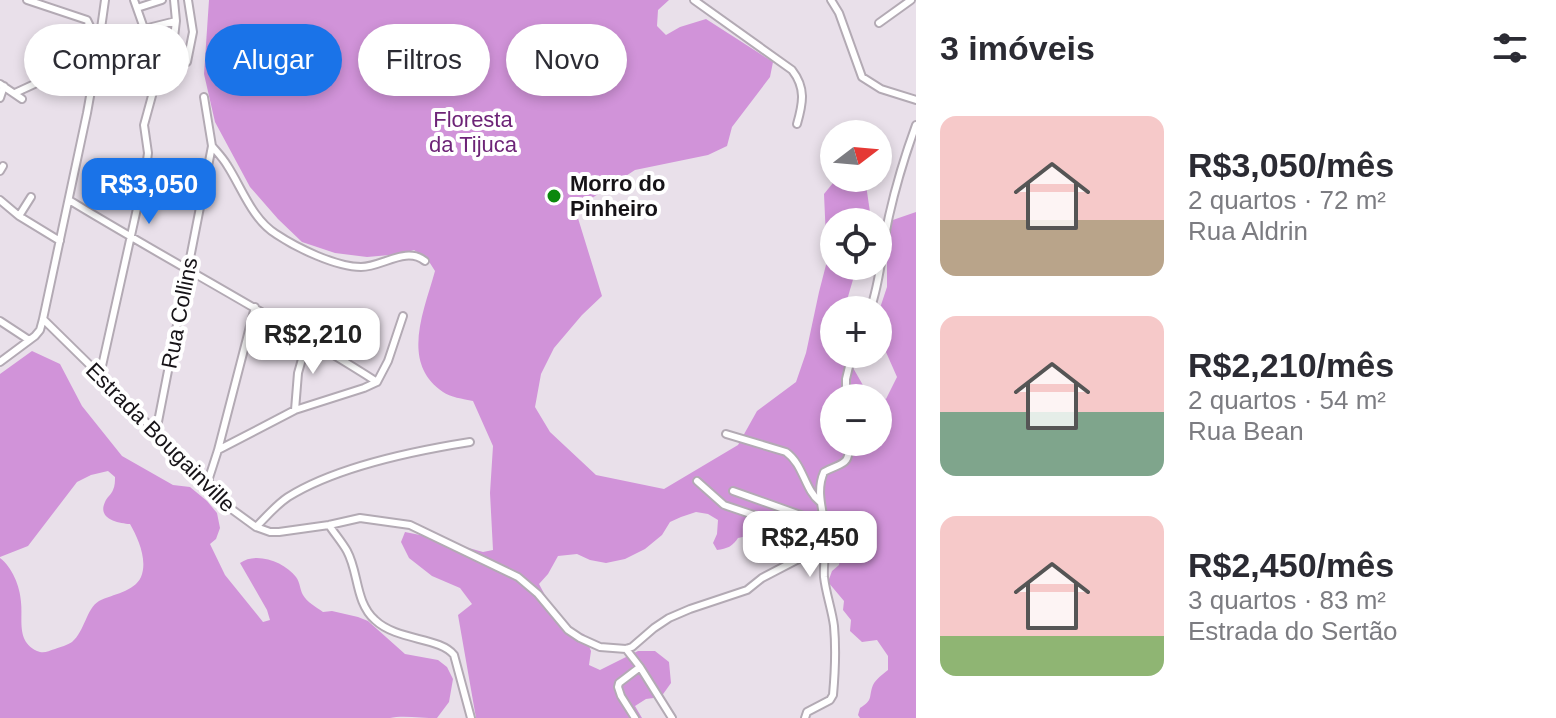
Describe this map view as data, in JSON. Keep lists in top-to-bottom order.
{
  "streets": {
    "street": ["Rua Collins", "Estrada Bougainville"]
  },
  "crossings": [
    ["Rua Collins", "Estrada Bougainville"]
  ],
  "parks": ["Floresta da Tijuca"],
  "places": ["Morro do Pinheiro"],
  "north": "right",
  "page": {
    "heading": "3 imóveis",
    "chip": [
      "Comprar",
      "Alugar",
      "Filtros",
      "Novo"
    ],
    "list": [
      {
        "name": "R$3,050/mês",
        "note": "2 quartos · 72 m² · Rua Aldrin"
      },
      {
        "name": "R$2,210/mês",
        "note": "2 quartos · 54 m² · Rua Bean"
      },
      {
        "name": "R$2,450/mês",
        "note": "3 quartos · 83 m² · Estrada do Sertão"
      }
    ],
    "map_buttons": ["+", "−"],
    "price": ["R$3,050", "R$2,210", "R$2,450"]
  }
}
